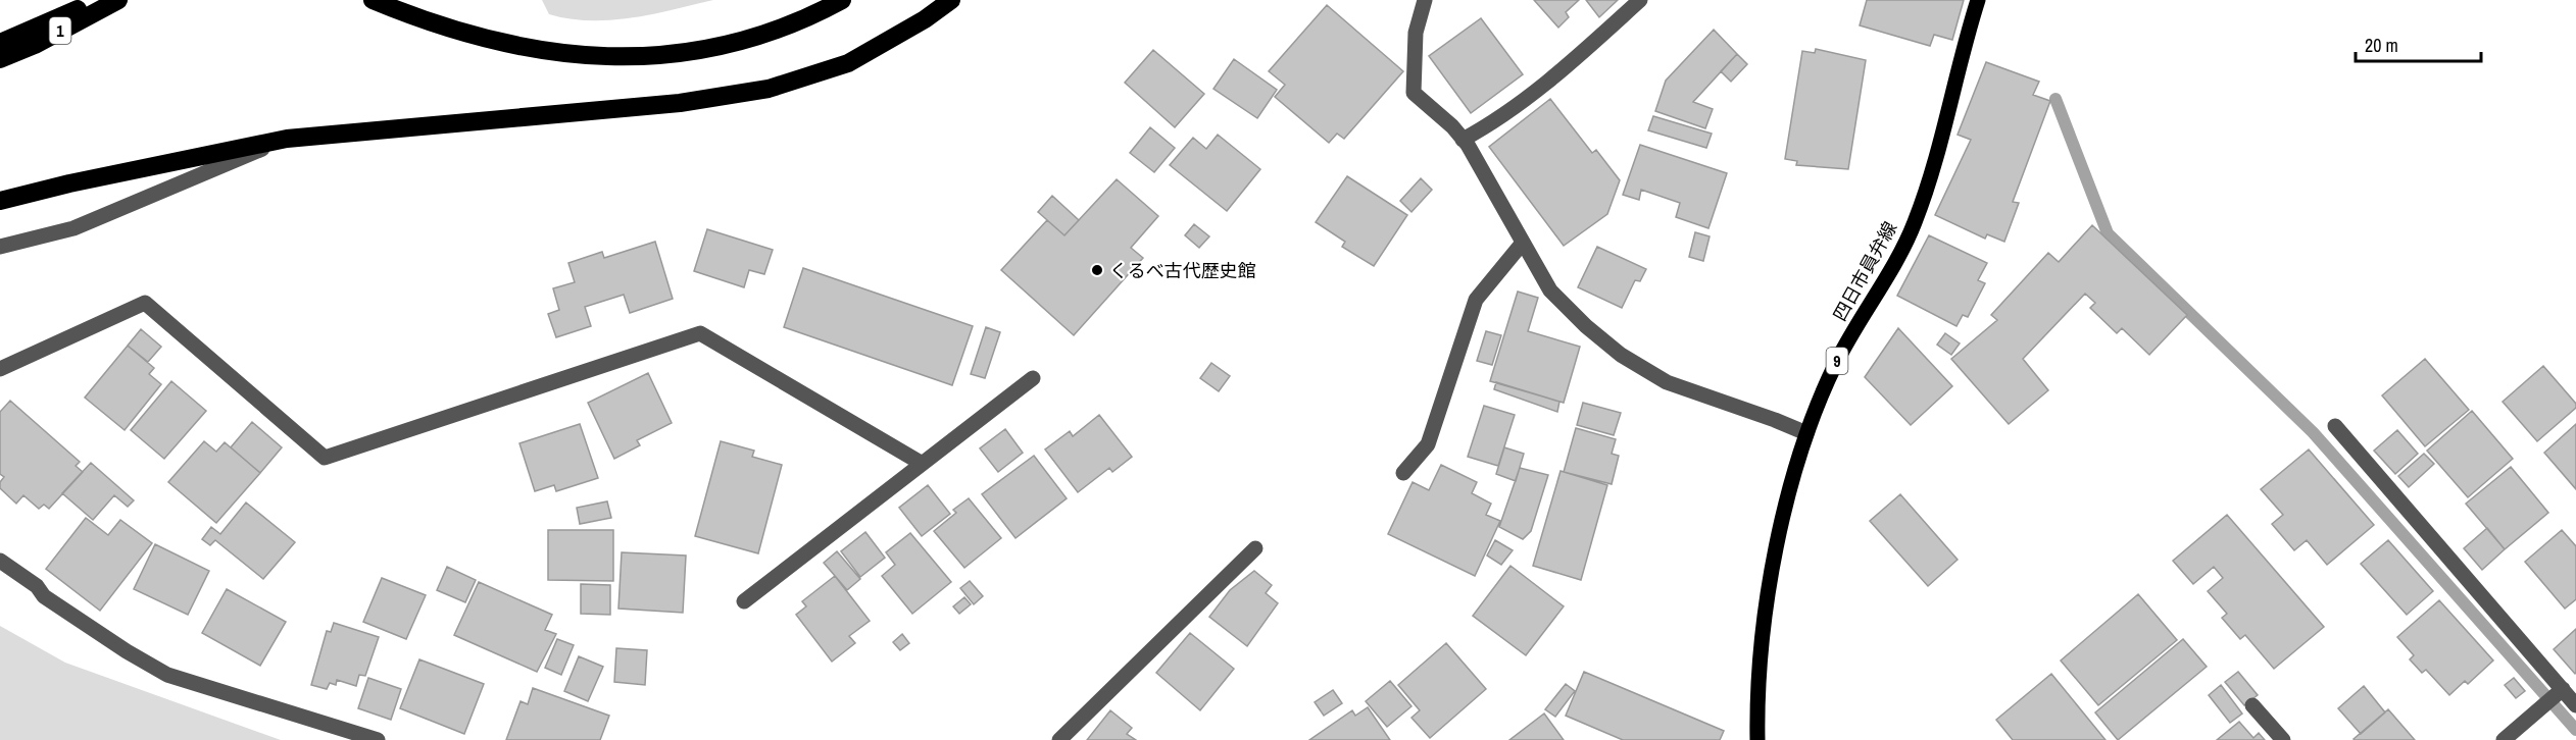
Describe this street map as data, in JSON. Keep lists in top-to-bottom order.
{
  "streets": {
    "highway": ["1"],
    "main road": ["四日市員弁線", "9"]
  },
  "places": ["くるべ古代歴史館"],
  "scale_bar": "20 m"
}
